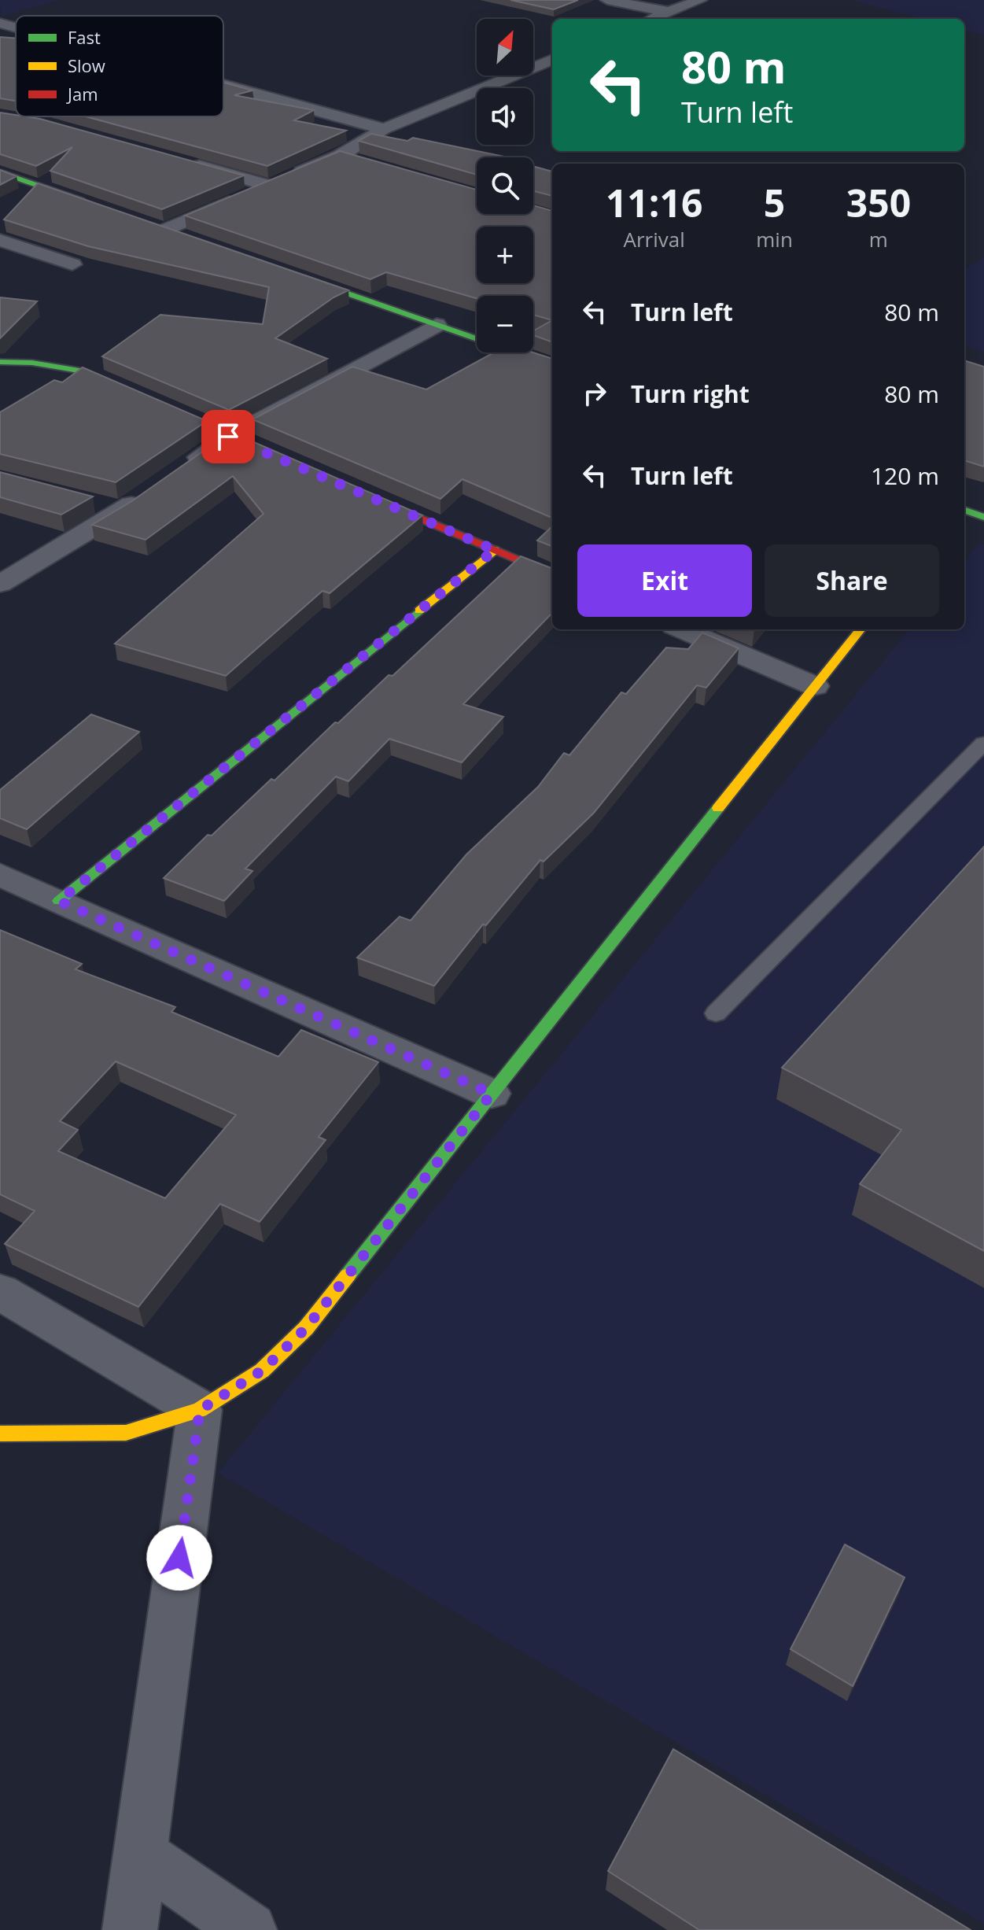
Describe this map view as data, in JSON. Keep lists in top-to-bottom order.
{
  "legend": ["Fast", "Slow", "Jam"],
  "north": "top right",
  "page": {
    "map_buttons": ["+", "−"],
    "turn": ["80 m", "Turn left"],
    "eta": [
      "11:16",
      "Arrival",
      "5",
      "min",
      "350",
      "m"
    ],
    "list": [
      {
        "name": "Turn left",
        "value": "80 m"
      },
      {
        "name": "Turn right",
        "value": "80 m"
      },
      {
        "name": "Turn left",
        "value": "120 m"
      }
    ],
    "buttons": ["Exit", "Share"]
  }
}
